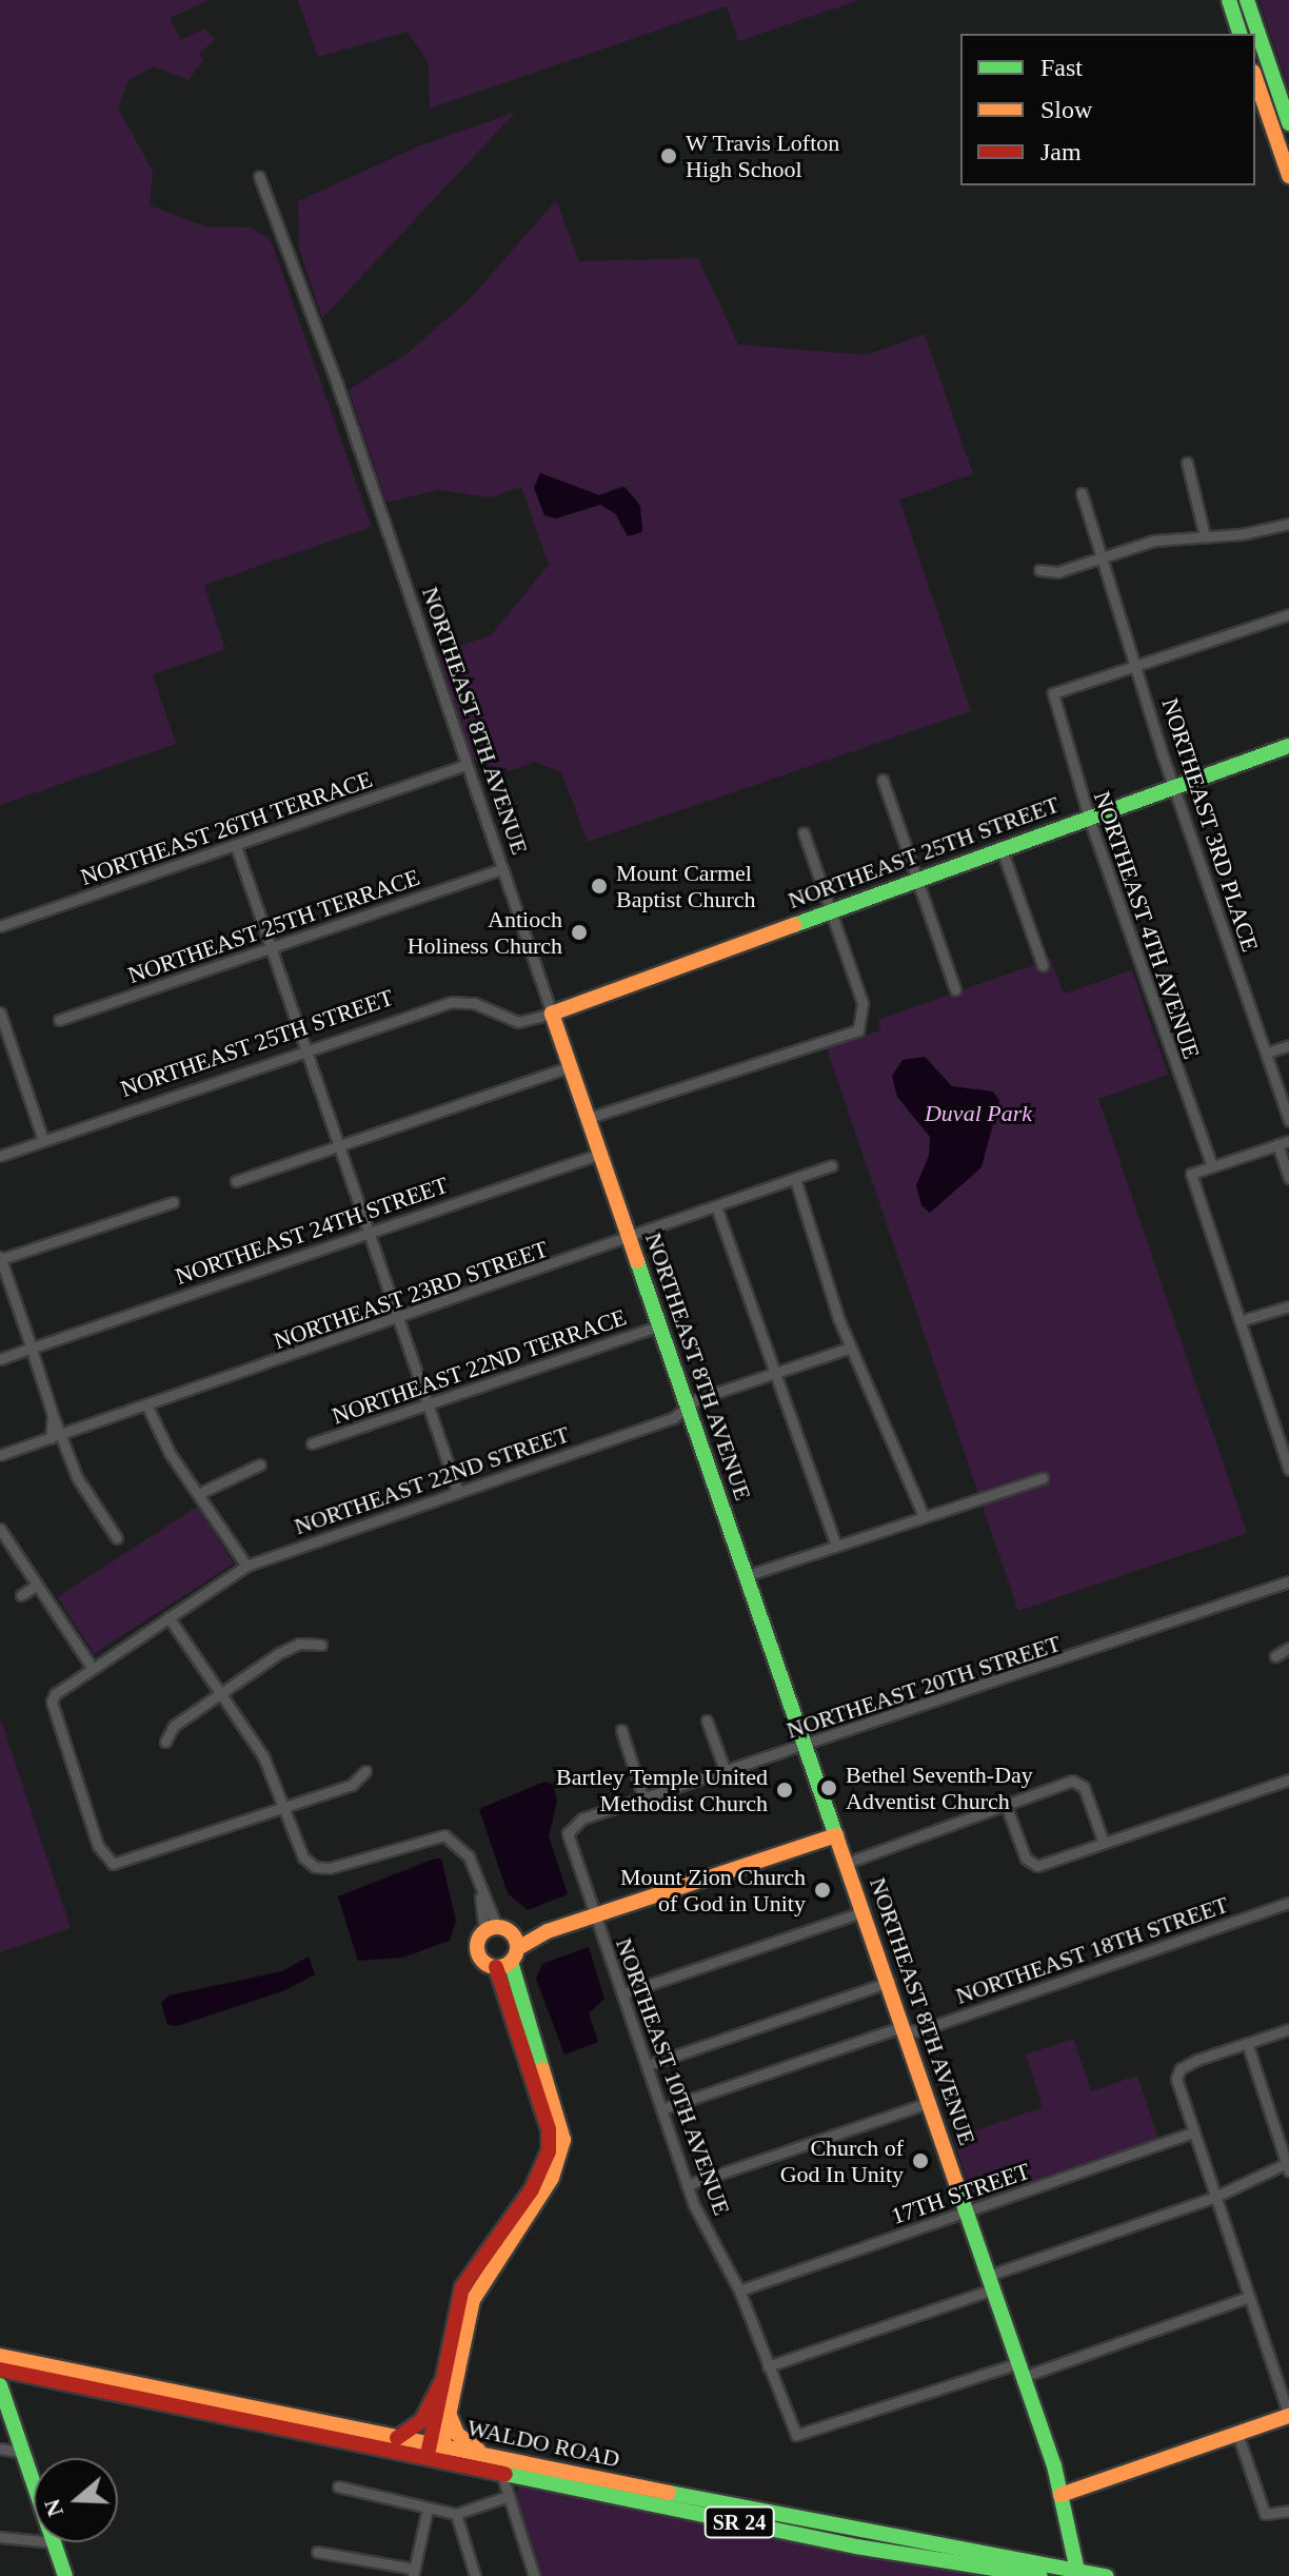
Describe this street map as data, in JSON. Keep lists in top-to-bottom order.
{
  "streets": {
    "main road": [
      "NORTHEAST 8TH AVENUE",
      "NORTHEAST 25TH STREET",
      "WALDO ROAD",
      "SR 24"
    ],
    "street": [
      "NORTHEAST 3RD PLACE",
      "NORTHEAST 26TH TERRACE",
      "NORTHEAST 4TH AVENUE",
      "NORTHEAST 25TH TERRACE",
      "NORTHEAST 24TH STREET",
      "NORTHEAST 23RD STREET",
      "NORTHEAST 22ND TERRACE",
      "NORTHEAST 22ND STREET",
      "NORTHEAST 20TH STREET",
      "NORTHEAST 18TH STREET",
      "NORTHEAST 10TH AVENUE",
      "17TH STREET"
    ]
  },
  "crossings": [
    ["NORTHEAST 8TH AVENUE", "NORTHEAST 26TH TERRACE"],
    ["NORTHEAST 8TH AVENUE", "NORTHEAST 25TH STREET"],
    ["NORTHEAST 8TH AVENUE", "NORTHEAST 25TH TERRACE"],
    ["NORTHEAST 8TH AVENUE", "NORTHEAST 24TH STREET"],
    ["NORTHEAST 8TH AVENUE", "NORTHEAST 23RD STREET"],
    ["NORTHEAST 8TH AVENUE", "NORTHEAST 22ND TERRACE"],
    ["NORTHEAST 8TH AVENUE", "NORTHEAST 22ND STREET"],
    ["NORTHEAST 8TH AVENUE", "NORTHEAST 20TH STREET"],
    ["NORTHEAST 8TH AVENUE", "NORTHEAST 18TH STREET"],
    ["NORTHEAST 8TH AVENUE", "NORTHEAST 10TH AVENUE"],
    ["NORTHEAST 8TH AVENUE", "17TH STREET"],
    ["NORTHEAST 8TH AVENUE", "WALDO ROAD"],
    ["NORTHEAST 3RD PLACE", "NORTHEAST 25TH STREET"],
    ["NORTHEAST 3RD PLACE", "NORTHEAST 4TH AVENUE"],
    ["NORTHEAST 25TH STREET", "NORTHEAST 4TH AVENUE"],
    ["NORTHEAST 20TH STREET", "NORTHEAST 10TH AVENUE"],
    ["NORTHEAST 18TH STREET", "NORTHEAST 10TH AVENUE"],
    ["NORTHEAST 10TH AVENUE", "17TH STREET"]
  ],
  "parks": ["Duval Park"],
  "places": [
    "W Travis Lofton High School",
    "Mount Carmel Baptist Church",
    "Antioch Holiness Church",
    "Bethel Seventh-Day Adventist Church",
    "Bartley Temple United Methodist Church",
    "Mount Zion Church of God in Unity",
    "Church of God In Unity"
  ],
  "legend": ["Fast", "Slow", "Jam"],
  "north": "left"
}
